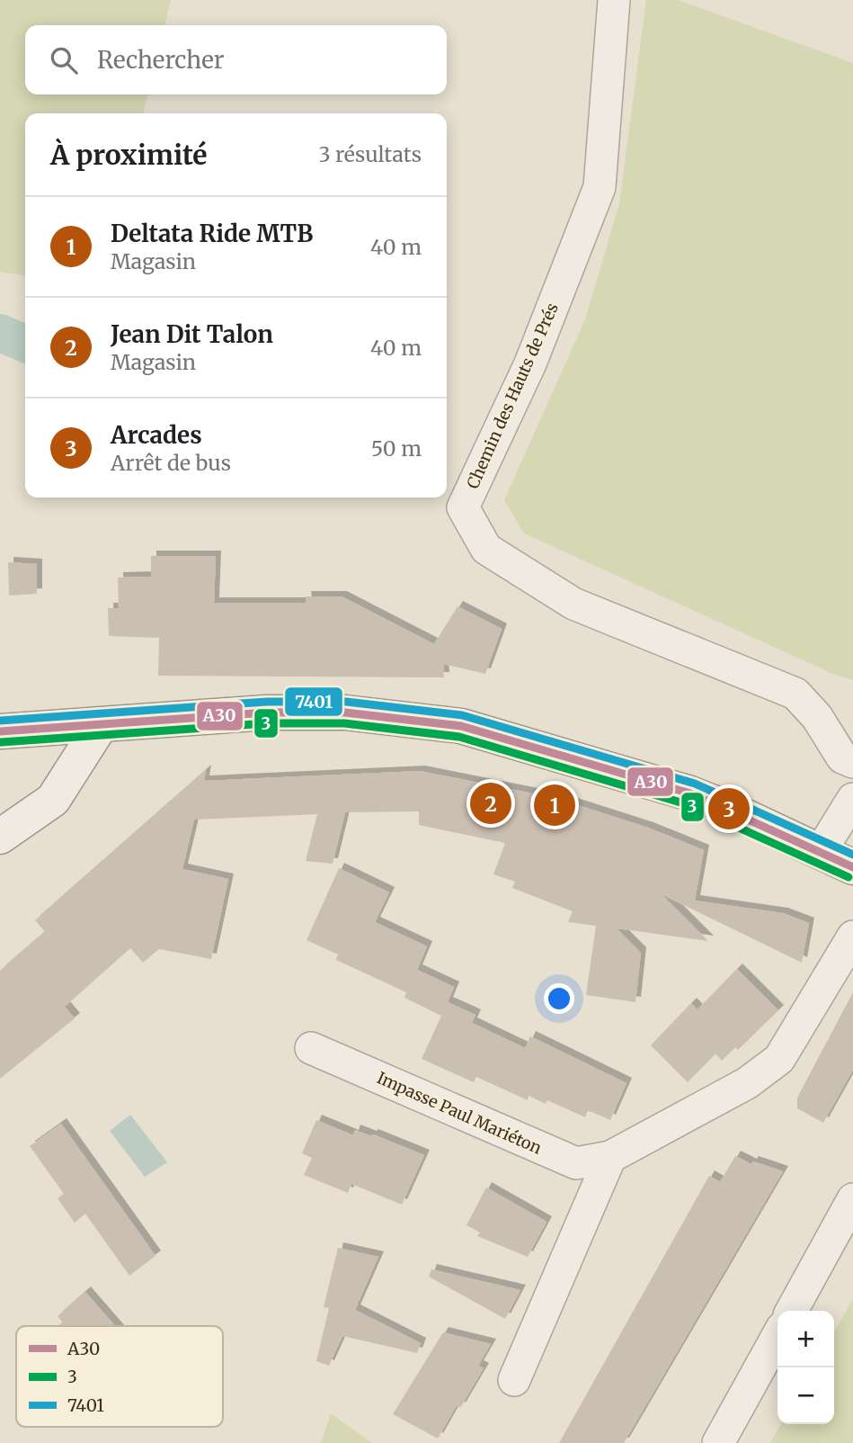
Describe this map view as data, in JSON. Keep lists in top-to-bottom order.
{
  "streets": {
    "street": ["Chemin des Hauts de Prés", "Impasse Paul Mariéton"]
  },
  "lines": ["transit line 7401", "transit line A30", "transit line 3"],
  "legend": ["A30", "3", "7401"],
  "page": {
    "search": "Rechercher",
    "heading": ["À proximité", "3 résultats"],
    "list": [
      {
        "mark": "1",
        "name": "Deltata Ride MTB",
        "note": "Magasin",
        "value": "40 m"
      },
      {
        "mark": "2",
        "name": "Jean Dit Talon",
        "note": "Magasin",
        "value": "40 m"
      },
      {
        "mark": "3",
        "name": "Arcades",
        "note": "Arrêt de bus",
        "value": "50 m"
      }
    ],
    "pins": ["2", "1", "3"],
    "map_buttons": ["+", "−"]
  }
}
